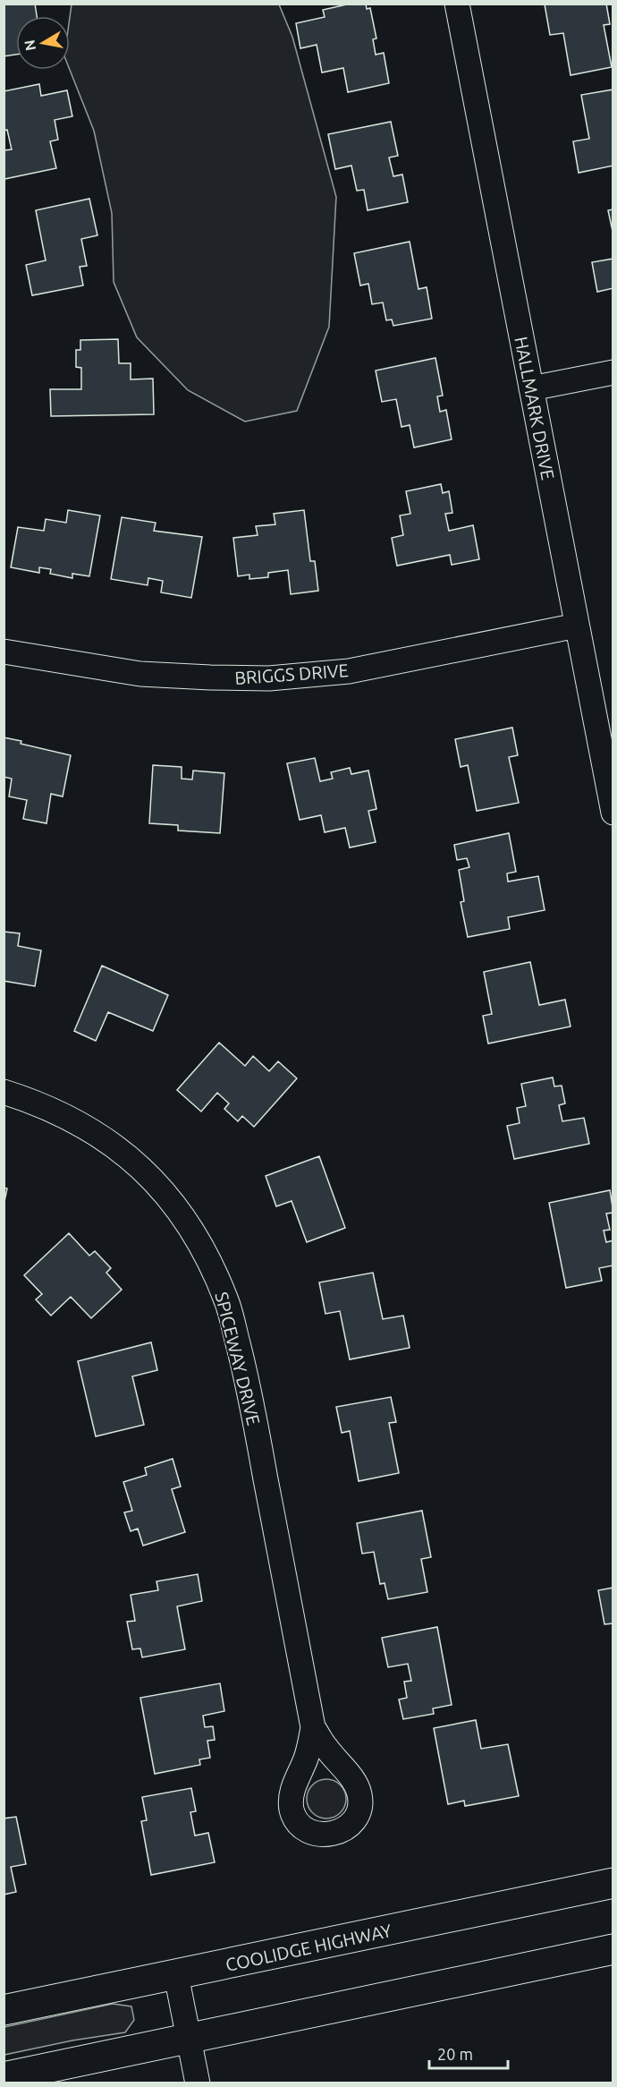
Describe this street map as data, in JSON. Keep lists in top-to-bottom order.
{
  "streets": {
    "main road": ["COOLIDGE HIGHWAY"],
    "street": ["HALLMARK DRIVE", "BRIGGS DRIVE", "SPICEWAY DRIVE"]
  },
  "crossings": [
    ["HALLMARK DRIVE", "BRIGGS DRIVE"]
  ],
  "scale_bar": "20 m",
  "north": "left"
}
